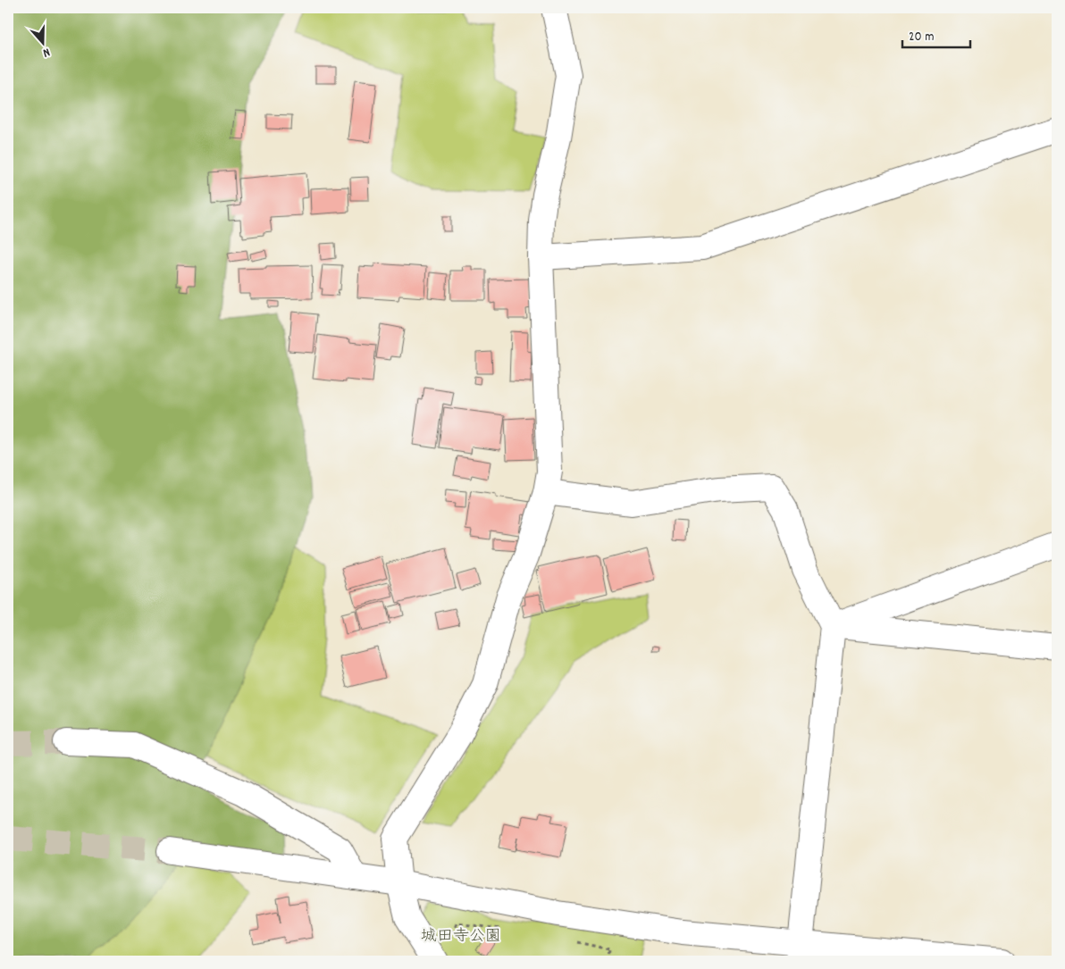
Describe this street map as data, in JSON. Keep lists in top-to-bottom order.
{
  "parks": ["城田寺公園"],
  "scale_bar": "20 m",
  "north": "bottom"
}
